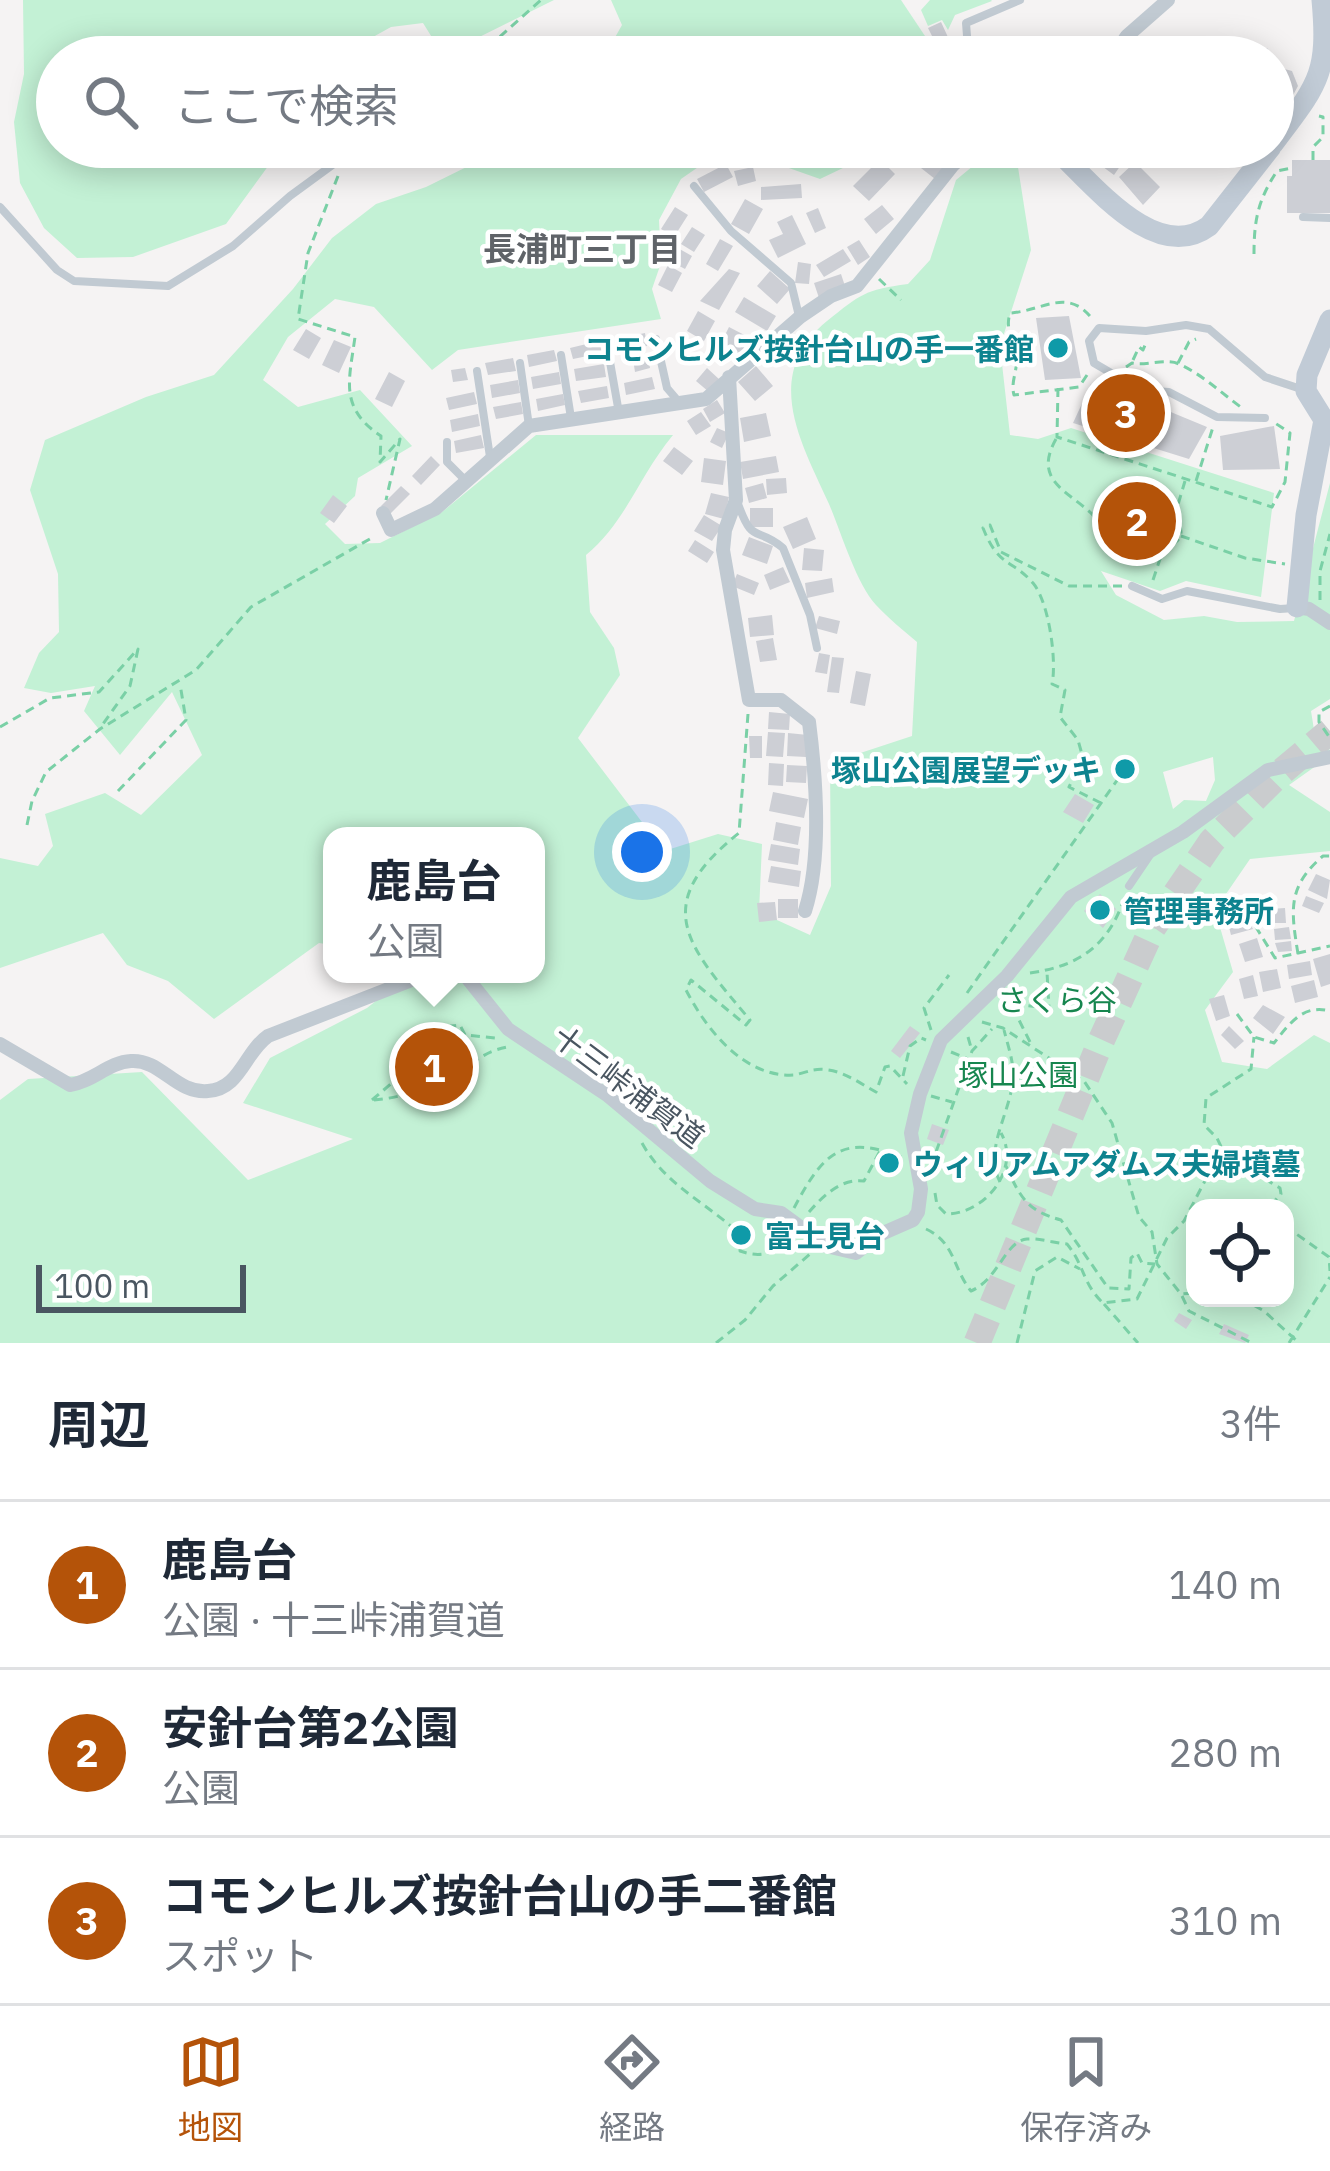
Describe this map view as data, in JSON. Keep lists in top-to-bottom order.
{
  "streets": {
    "street": ["十三峠浦賀道"]
  },
  "districts": ["長浦町三丁目"],
  "parks": ["さくら谷", "塚山公園"],
  "places": [
    "コモンヒルズ按針台山の手一番館",
    "塚山公園展望デッキ",
    "管理事務所",
    "ウィリアムアダムス夫婦墳墓",
    "富士見台"
  ],
  "scale_bar": "100 m",
  "page": {
    "search": "ここで検索",
    "pins": ["3", "2", "1"],
    "popup": ["鹿島台", "公園"],
    "scale": "100 m",
    "heading": ["周辺", "3件"],
    "list": [
      {
        "mark": "1",
        "name": "鹿島台",
        "note": "公園 · 十三峠浦賀道",
        "value": "140 m"
      },
      {
        "mark": "2",
        "name": "安針台第2公園",
        "note": "公園",
        "value": "280 m"
      },
      {
        "mark": "3",
        "name": "コモンヒルズ按針台山の手二番館",
        "note": "スポット",
        "value": "310 m"
      }
    ],
    "nav": ["地図", "経路", "保存済み"]
  }
}
